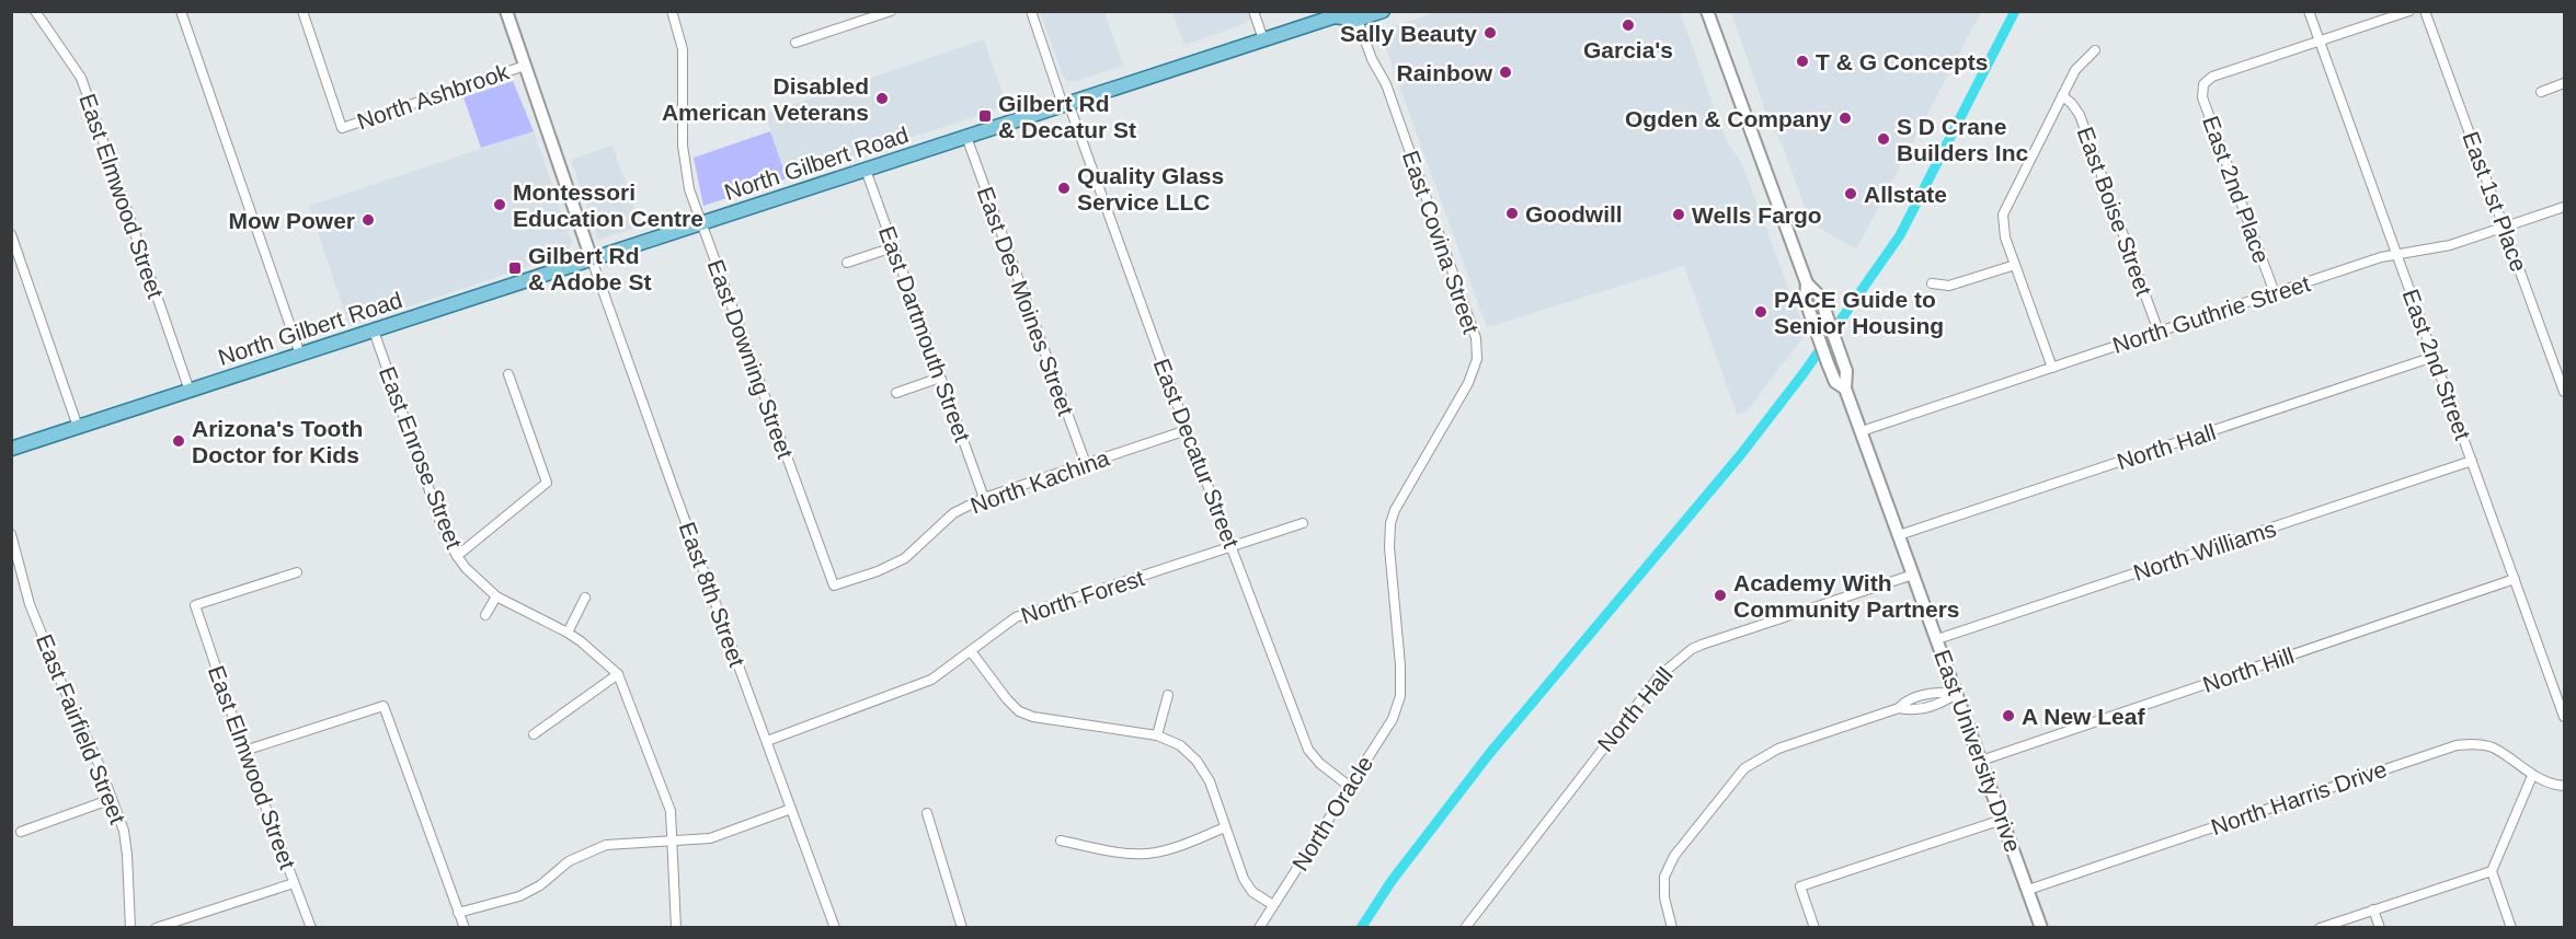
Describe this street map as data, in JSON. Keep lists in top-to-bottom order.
{
  "streets": {
    "main road": ["North Gilbert Road", "East University Drive"],
    "street": [
      "North Ashbrook",
      "East 2nd Place",
      "East Elmwood Street",
      "East 1st Place",
      "East Boise Street",
      "East Covina Street",
      "East Des Moines Street",
      "North Guthrie Street",
      "East Dartmouth Street",
      "East Downing Street",
      "East 2nd Street",
      "North Hall",
      "East Decatur Street",
      "East Enrose Street",
      "North Kachina",
      "North Williams",
      "East 8th Street",
      "North Forest",
      "North Hill",
      "East Fairfield Street",
      "North Harris Drive",
      "North Oracle"
    ]
  },
  "crossings": [
    ["North Gilbert Road", "East Elmwood Street"],
    ["North Gilbert Road", "East Covina Street"],
    ["North Gilbert Road", "East Des Moines Street"],
    ["North Gilbert Road", "East Dartmouth Street"],
    ["North Gilbert Road", "East Downing Street"],
    ["North Gilbert Road", "East Decatur Street"],
    ["North Gilbert Road", "East Enrose Street"],
    ["North Gilbert Road", "East 8th Street"],
    ["East 2nd Place", "North Guthrie Street"],
    ["East 2nd Place", "East 2nd Street"],
    ["East 1st Place", "North Guthrie Street"],
    ["East Boise Street", "North Guthrie Street"],
    ["East Covina Street", "North Oracle"],
    ["East Des Moines Street", "North Kachina"],
    ["North Guthrie Street", "East 2nd Street"],
    ["North Guthrie Street", "East University Drive"],
    ["East Dartmouth Street", "North Kachina"],
    ["East Downing Street", "North Kachina"],
    ["East 2nd Street", "North Hall"],
    ["East 2nd Street", "North Williams"],
    ["East 2nd Street", "North Hill"],
    ["North Hall", "East University Drive"],
    ["East Decatur Street", "North Kachina"],
    ["East Decatur Street", "North Forest"],
    ["East Decatur Street", "North Oracle"],
    ["North Williams", "East University Drive"],
    ["East 8th Street", "North Forest"],
    ["North Hill", "East University Drive"],
    ["East University Drive", "North Harris Drive"]
  ],
  "places": {
    "other": [
      "Garcia's",
      "Sally Beauty",
      "T & G Concepts",
      "Rainbow",
      "Disabled American Veterans",
      "Ogden & Company",
      "S D Crane Builders Inc",
      "Quality Glass Service LLC",
      "Allstate",
      "Montessori Education Centre",
      "Goodwill",
      "Wells Fargo",
      "Mow Power",
      "PACE Guide to Senior Housing",
      "Arizona's Tooth Doctor for Kids",
      "Academy With Community Partners",
      "A New Leaf"
    ],
    "transit": ["Gilbert Rd & Decatur St", "Gilbert Rd & Adobe St"]
  }
}
